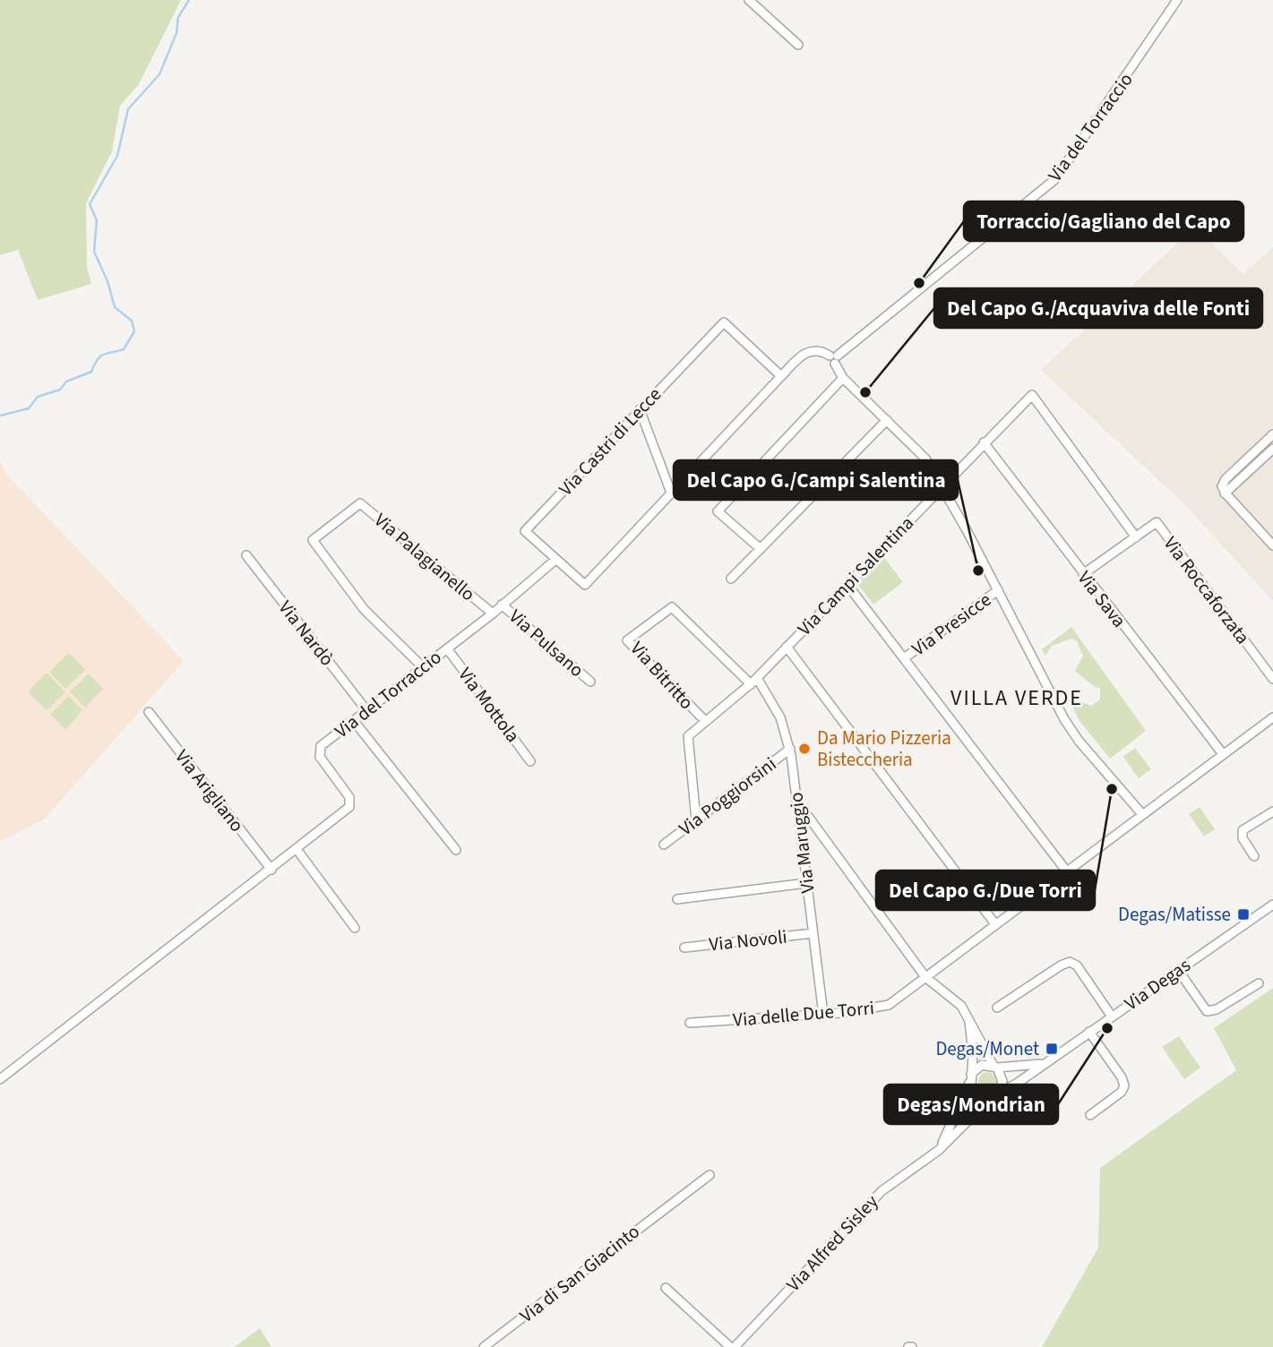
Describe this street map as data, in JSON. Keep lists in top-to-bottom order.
{
  "streets": {
    "street": [
      "Via del Torraccio",
      "Via Castri di Lecce",
      "Via Palagianello",
      "Via Campi Salentina",
      "Via Roccaforzata",
      "Via Sava",
      "Via Presicce",
      "Via Nardò",
      "Via Pulsano",
      "Via Bitritto",
      "Via Mottola",
      "Via Arigliano",
      "Via Poggiorsini",
      "Via Maruggio",
      "Via Novoli",
      "Via Degas",
      "Via delle Due Torri",
      "Via Alfred Sisley",
      "Via di San Giacinto"
    ]
  },
  "crossings": [
    ["Via del Torraccio", "Via Castri di Lecce"],
    ["Via del Torraccio", "Via Palagianello"],
    ["Via del Torraccio", "Via Nardò"],
    ["Via del Torraccio", "Via Pulsano"],
    ["Via del Torraccio", "Via Mottola"],
    ["Via del Torraccio", "Via Arigliano"],
    ["Via Campi Salentina", "Via Roccaforzata"],
    ["Via Campi Salentina", "Via Sava"],
    ["Via Campi Salentina", "Via Bitritto"],
    ["Via Campi Salentina", "Via Poggiorsini"],
    ["Via Campi Salentina", "Via Maruggio"],
    ["Via Sava", "Via delle Due Torri"],
    ["Via Bitritto", "Via Maruggio"],
    ["Via Poggiorsini", "Via Maruggio"],
    ["Via Maruggio", "Via Novoli"],
    ["Via Maruggio", "Via delle Due Torri"],
    ["Via Degas", "Via Alfred Sisley"]
  ],
  "districts": ["VILLA VERDE"],
  "places": {
    "other": [
      "Torraccio/Gagliano del Capo",
      "Del Capo G./Acquaviva delle Fonti",
      "Del Capo G./Campi Salentina",
      "Da Mario Pizzeria Bisteccheria",
      "Del Capo G./Due Torri",
      "Degas/Mondrian"
    ],
    "transit": ["Degas/Matisse", "Degas/Monet"]
  }
}
